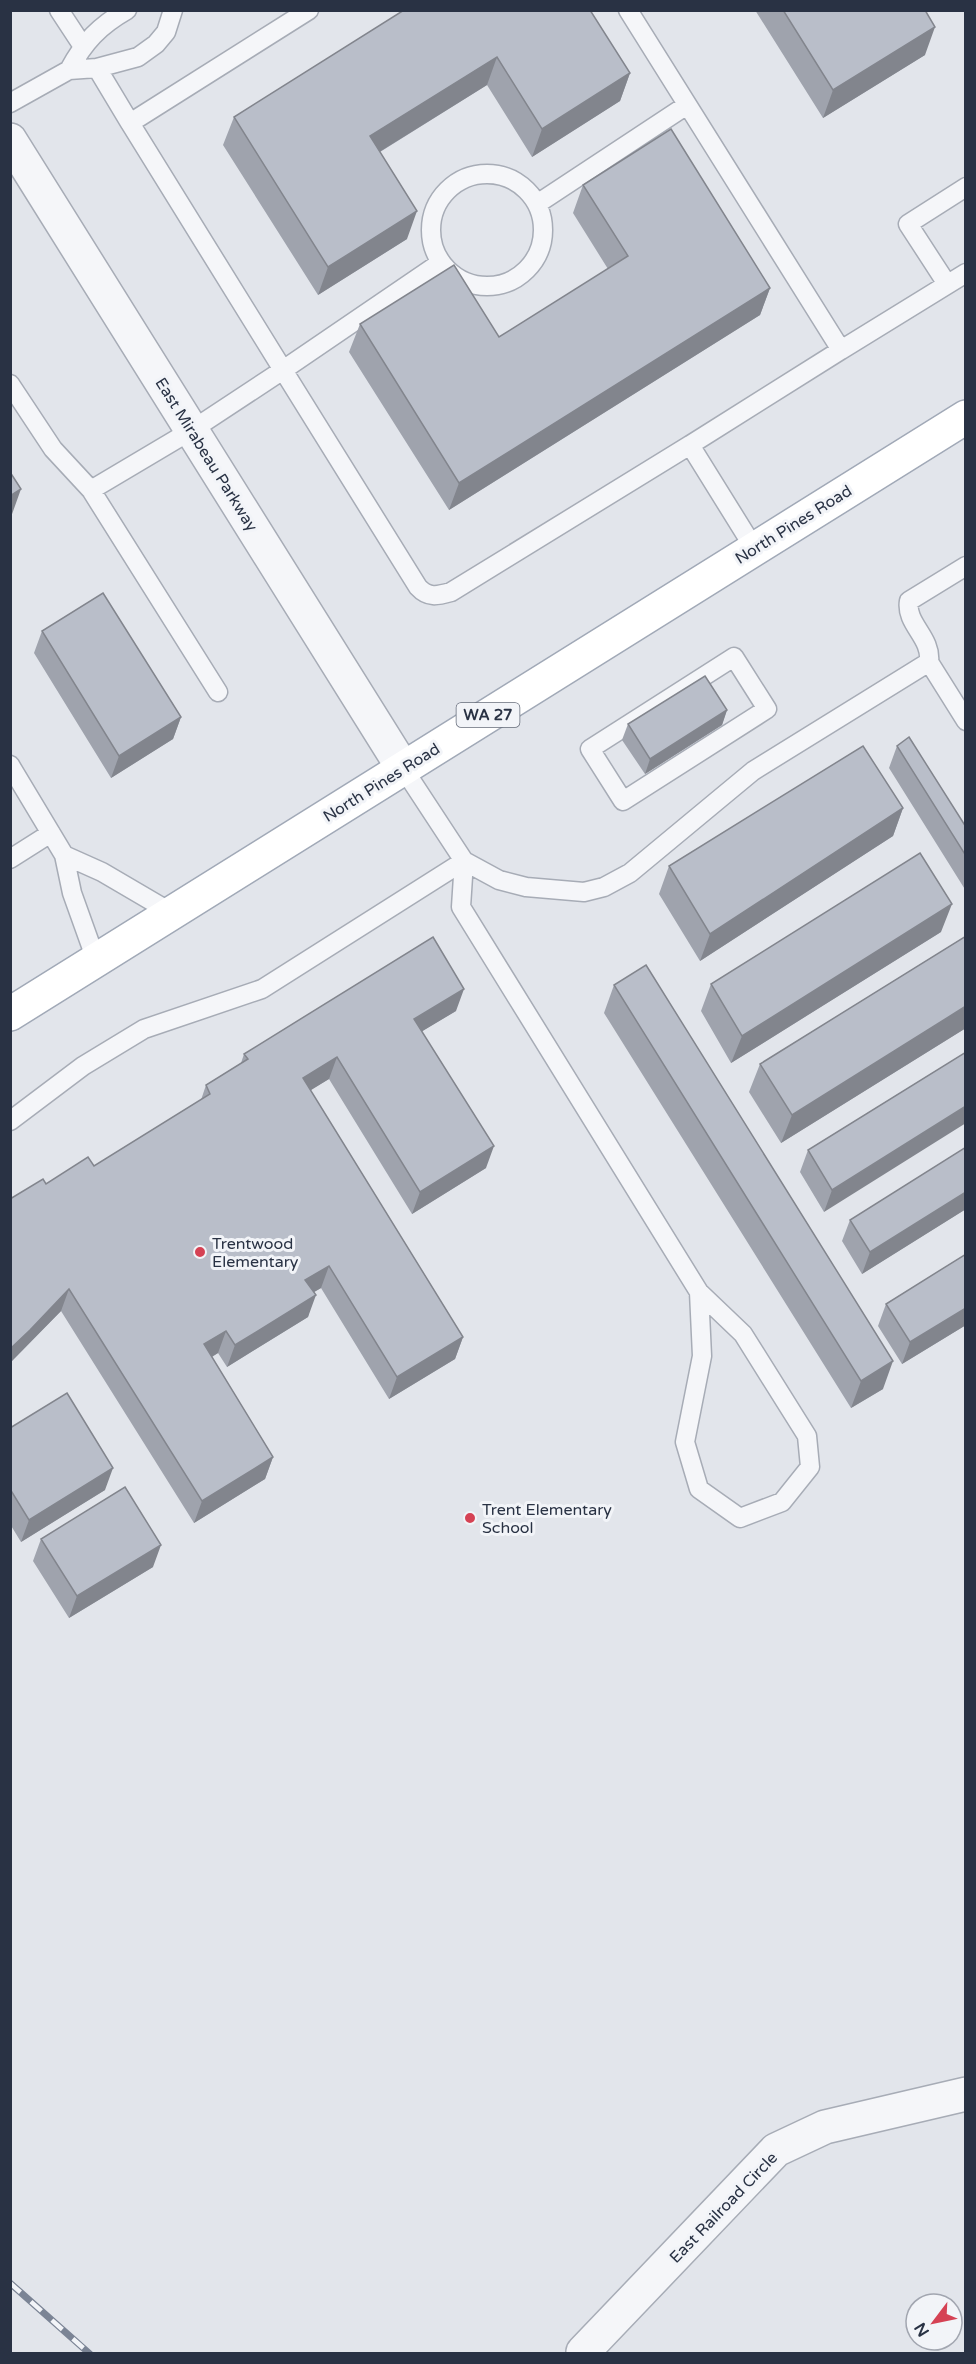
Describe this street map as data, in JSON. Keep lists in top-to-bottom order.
{
  "streets": {
    "main road": ["North Pines Road", "WA 27"],
    "street": ["East Mirabeau Parkway", "East Railroad Circle"]
  },
  "crossings": [
    ["East Mirabeau Parkway", "North Pines Road"]
  ],
  "places": ["Trentwood Elementary", "Trent Elementary School"],
  "north": "bottom left"
}
